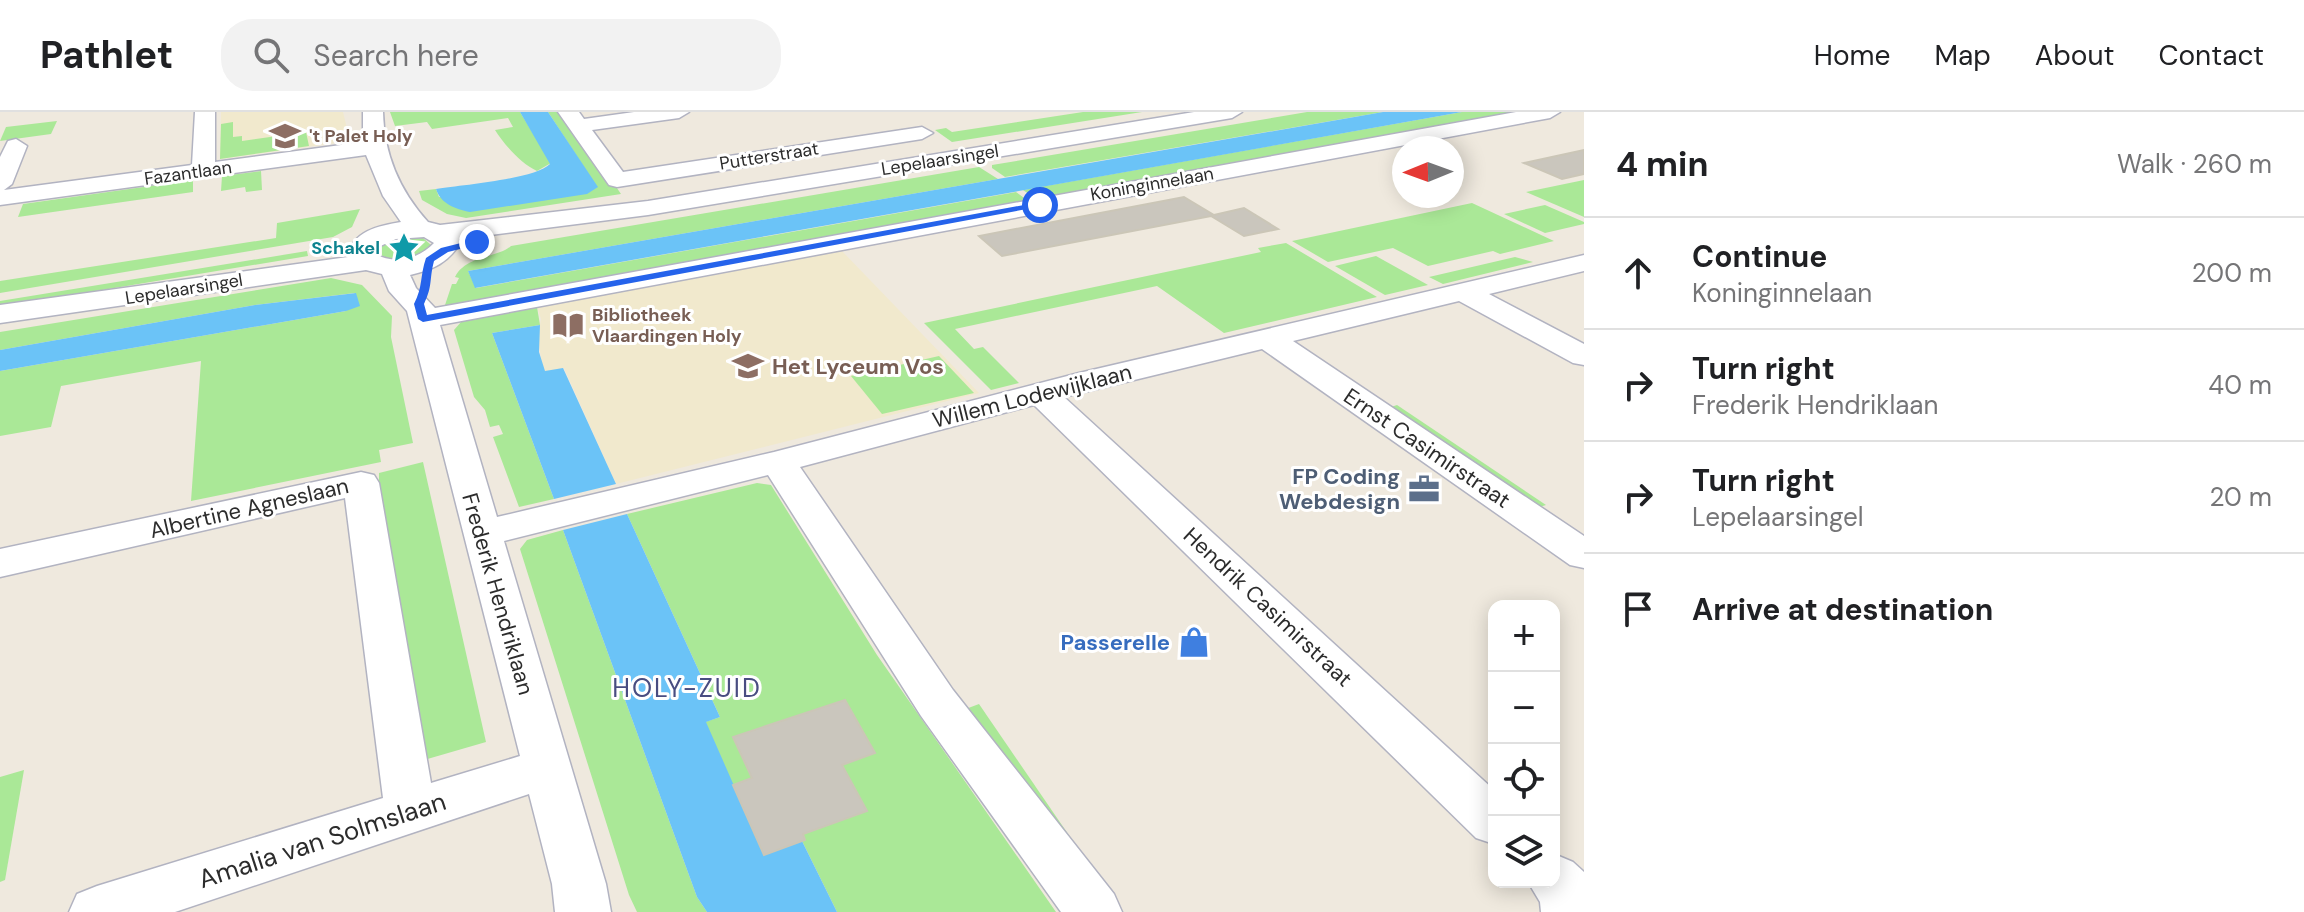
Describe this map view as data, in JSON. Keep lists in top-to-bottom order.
{
  "streets": {
    "street": [
      "Putterstraat",
      "Lepelaarsingel",
      "Fazantlaan",
      "Koninginnelaan",
      "Willem Lodewijklaan",
      "Ernst Casimirstraat",
      "Albertine Agneslaan",
      "Frederik Hendriklaan",
      "Hendrik Casimirstraat",
      "Amalia van Solmslaan"
    ]
  },
  "crossings": [
    ["Lepelaarsingel", "Frederik Hendriklaan"],
    ["Koninginnelaan", "Frederik Hendriklaan"],
    ["Willem Lodewijklaan", "Ernst Casimirstraat"],
    ["Willem Lodewijklaan", "Frederik Hendriklaan"],
    ["Willem Lodewijklaan", "Hendrik Casimirstraat"],
    ["Albertine Agneslaan", "Amalia van Solmslaan"],
    ["Frederik Hendriklaan", "Amalia van Solmslaan"]
  ],
  "districts": ["HOLY-ZUID"],
  "places": {
    "school or university": ["'t Palet Holy", "Het Lyceum Vos"],
    "place": ["Schakel"],
    "library": ["Bibliotheek Vlaardingen Holy"],
    "office": ["FP Coding Webdesign"],
    "shop": ["Passerelle"]
  },
  "north": "left",
  "page": {
    "header": "Pathlet",
    "search": "Search here",
    "nav": [
      "Home",
      "Map",
      "About",
      "Contact"
    ],
    "heading": ["4 min", "Walk · 260 m"],
    "list": [
      ["Continue", "Koninginnelaan", "200 m"],
      ["Turn right", "Frederik Hendriklaan", "40 m"],
      ["Turn right", "Lepelaarsingel", "20 m"],
      "Arrive at destination"
    ],
    "map_buttons": ["+", "−"]
  }
}
